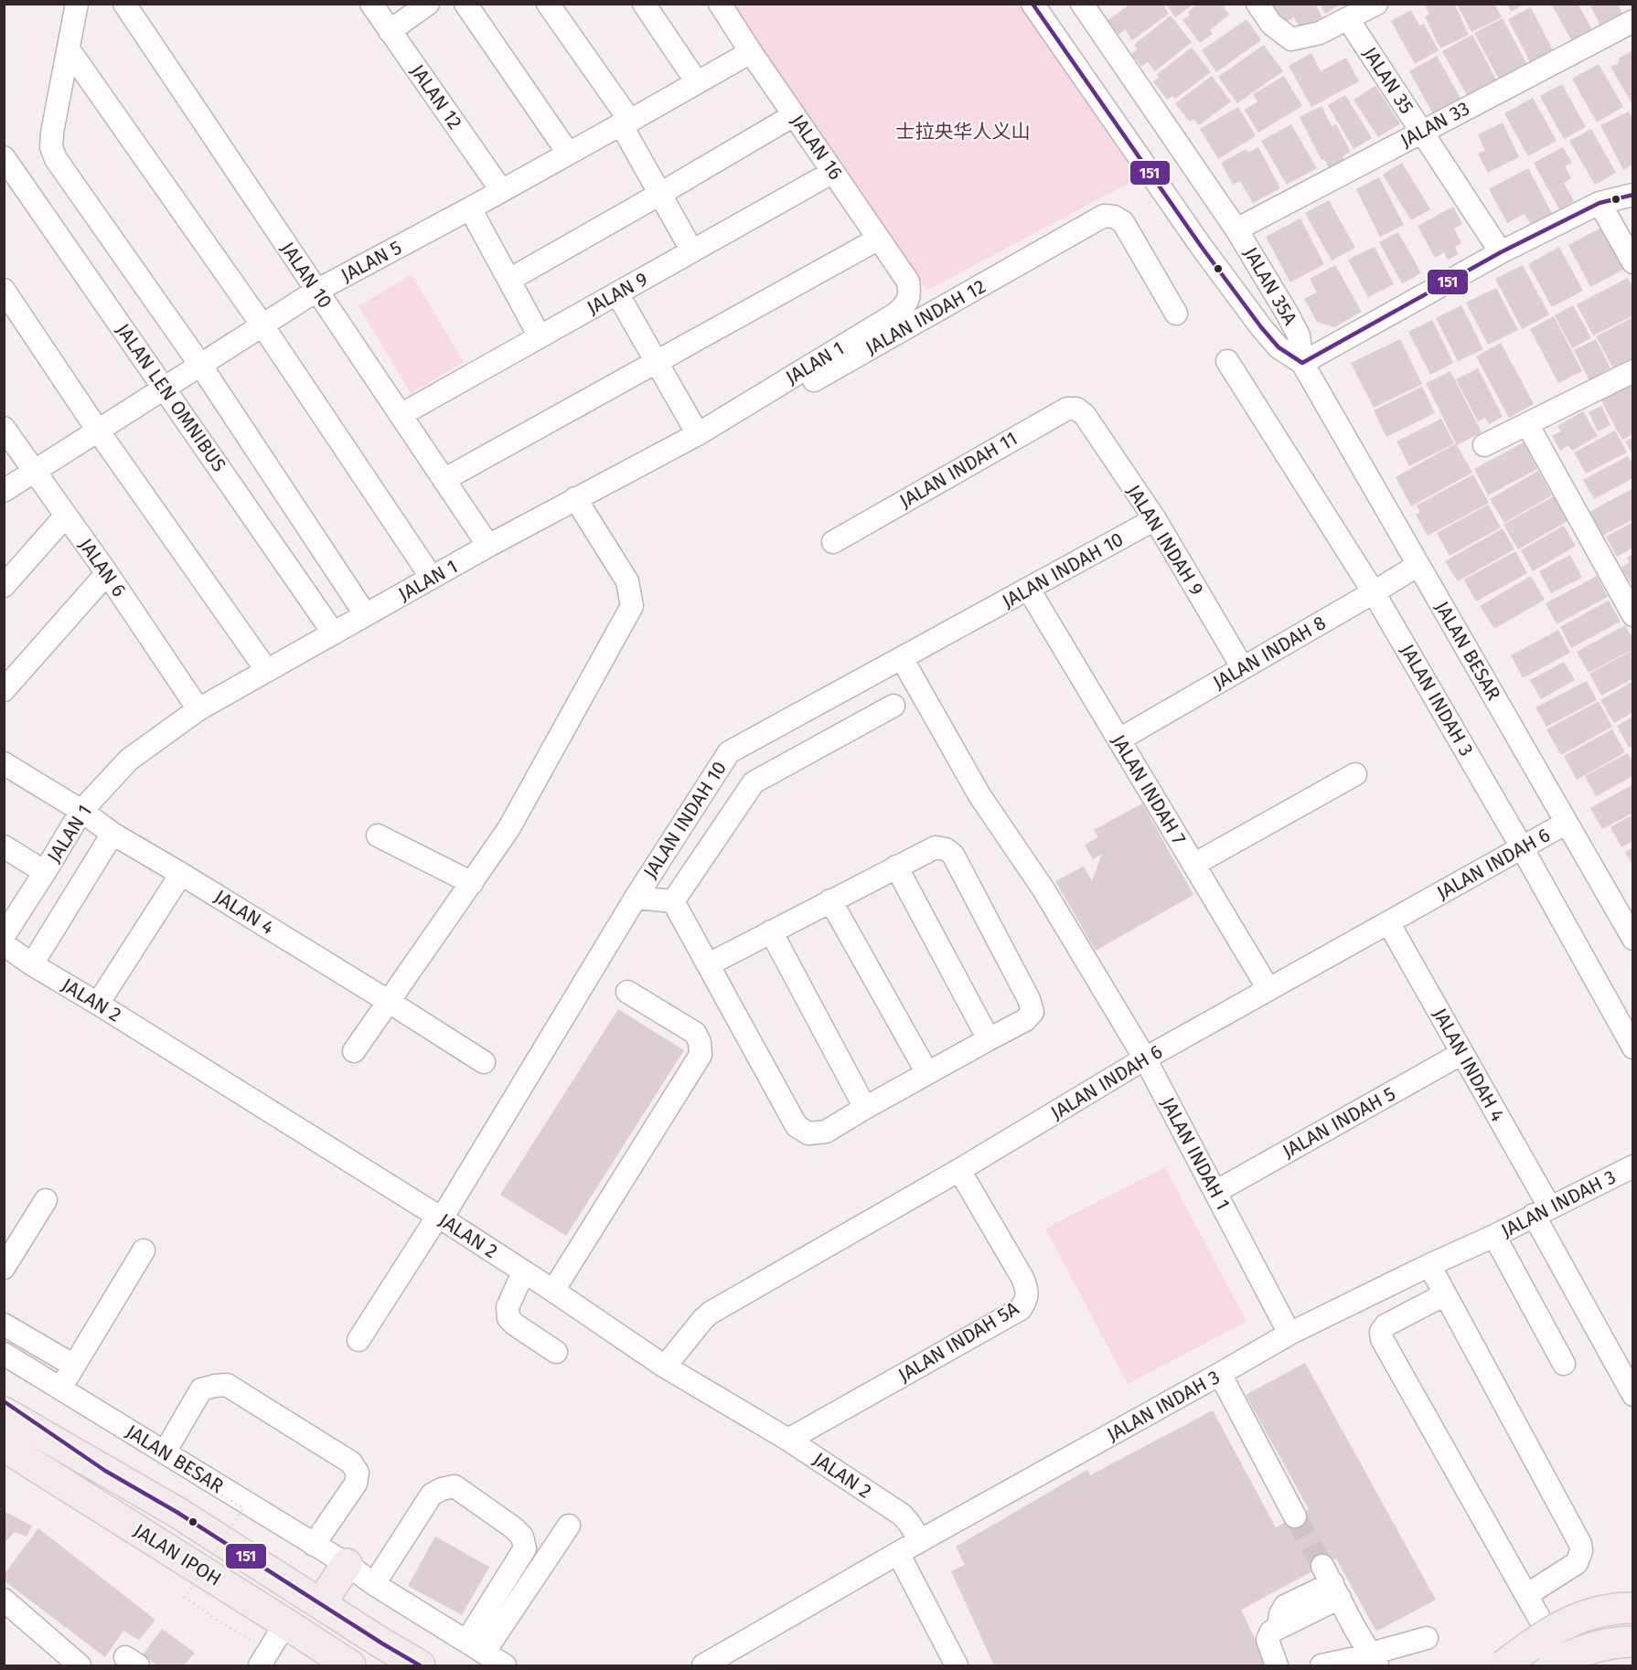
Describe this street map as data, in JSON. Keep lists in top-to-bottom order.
{
  "streets": {
    "highway": ["JALAN IPOH"],
    "street": [
      "JALAN 35",
      "JALAN 12",
      "JALAN 33",
      "JALAN 16",
      "JALAN 5",
      "JALAN 10",
      "JALAN 35A",
      "JALAN 9",
      "JALAN INDAH 12",
      "JALAN 1",
      "JALAN LEN OMNIBUS",
      "JALAN INDAH 11",
      "JALAN INDAH 9",
      "JALAN 6",
      "JALAN INDAH 10",
      "JALAN BESAR",
      "JALAN INDAH 8",
      "JALAN INDAH 3",
      "JALAN INDAH 7",
      "JALAN INDAH 6",
      "JALAN 4",
      "JALAN 2",
      "JALAN INDAH 4",
      "JALAN INDAH 5",
      "JALAN INDAH 1",
      "JALAN INDAH 5A"
    ]
  },
  "crossings": [
    ["JALAN 35", "JALAN 33"],
    ["JALAN 12", "JALAN 5"],
    ["JALAN 33", "JALAN 35A"],
    ["JALAN 16", "JALAN 5"],
    ["JALAN 16", "JALAN 9"],
    ["JALAN 16", "JALAN 1"],
    ["JALAN 5", "JALAN 10"],
    ["JALAN 5", "JALAN LEN OMNIBUS"],
    ["JALAN 5", "JALAN 6"],
    ["JALAN 10", "JALAN 9"],
    ["JALAN 10", "JALAN 1"],
    ["JALAN 35A", "JALAN BESAR"],
    ["JALAN INDAH 12", "JALAN 1"],
    ["JALAN 1", "JALAN LEN OMNIBUS"],
    ["JALAN 1", "JALAN 6"],
    ["JALAN 1", "JALAN 4"],
    ["JALAN INDAH 11", "JALAN INDAH 9"],
    ["JALAN INDAH 9", "JALAN INDAH 10"],
    ["JALAN INDAH 9", "JALAN INDAH 8"],
    ["JALAN INDAH 10", "JALAN INDAH 7"],
    ["JALAN INDAH 10", "JALAN 2"],
    ["JALAN INDAH 10", "JALAN INDAH 1"],
    ["JALAN BESAR", "JALAN INDAH 8"],
    ["JALAN BESAR", "JALAN INDAH 6"],
    ["JALAN INDAH 8", "JALAN INDAH 3"],
    ["JALAN INDAH 8", "JALAN INDAH 7"],
    ["JALAN INDAH 3", "JALAN INDAH 6"],
    ["JALAN INDAH 3", "JALAN 2"],
    ["JALAN INDAH 3", "JALAN INDAH 4"],
    ["JALAN INDAH 3", "JALAN INDAH 1"],
    ["JALAN INDAH 7", "JALAN INDAH 6"],
    ["JALAN INDAH 6", "JALAN 2"],
    ["JALAN INDAH 6", "JALAN INDAH 4"],
    ["JALAN INDAH 6", "JALAN INDAH 1"],
    ["JALAN INDAH 6", "JALAN INDAH 5A"],
    ["JALAN 2", "JALAN INDAH 5A"],
    ["JALAN INDAH 4", "JALAN INDAH 5"],
    ["JALAN INDAH 5", "JALAN INDAH 1"]
  ],
  "parks": ["士拉央华人义山"],
  "lines": ["transit line 151"]
}
